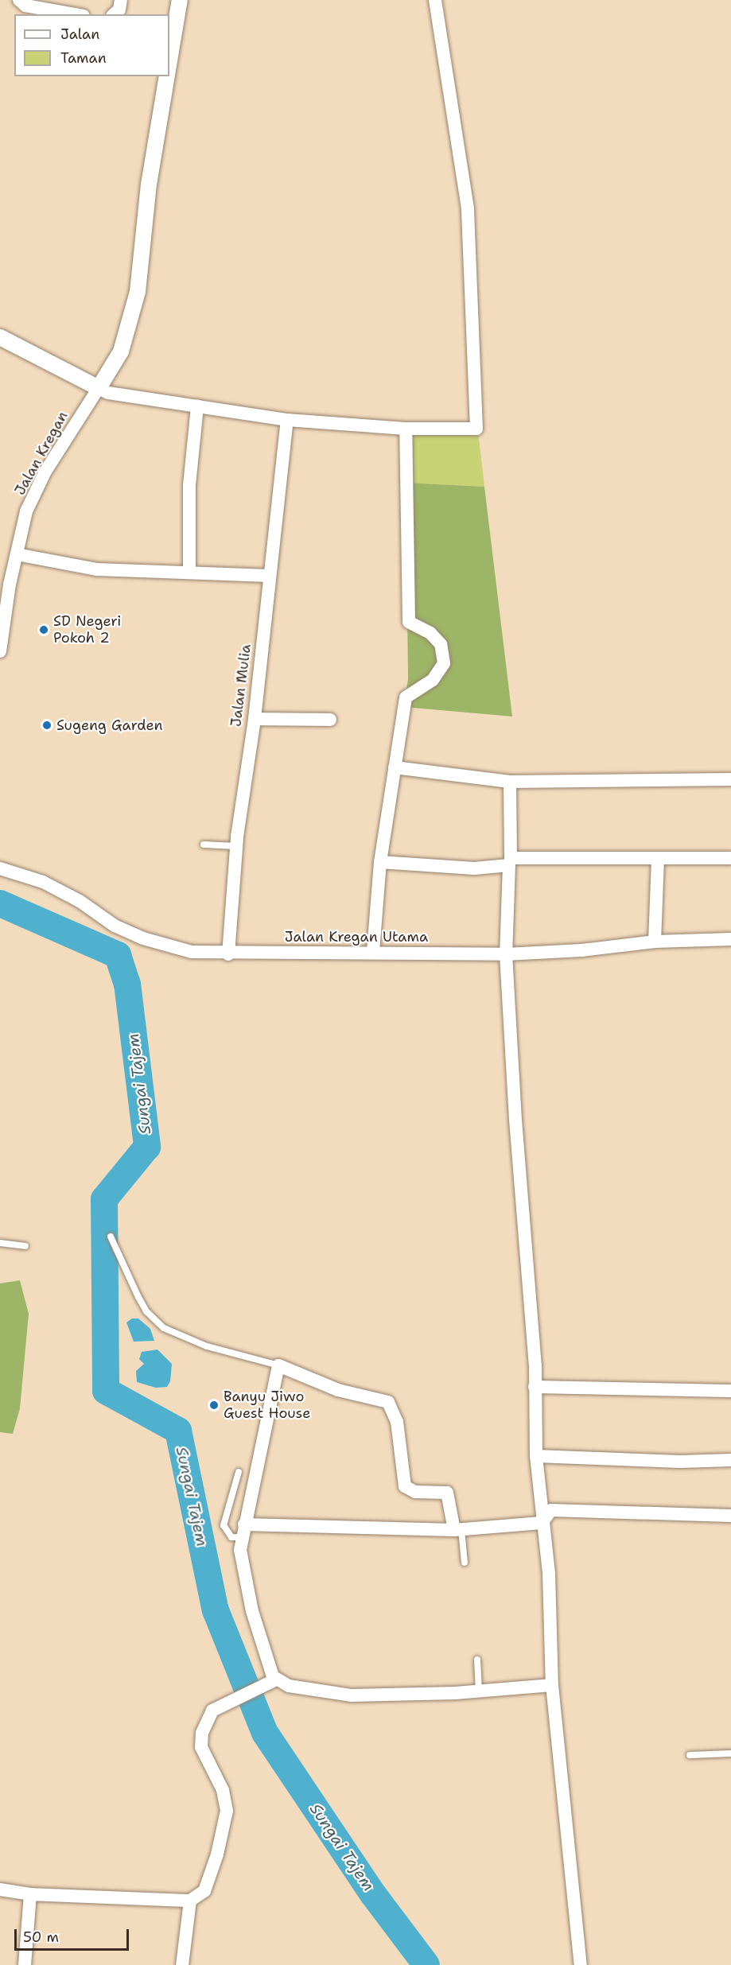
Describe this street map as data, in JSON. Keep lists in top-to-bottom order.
{
  "streets": {
    "street": ["Jalan Kregan", "Jalan Mulia", "Jalan Kregan Utama"]
  },
  "crossings": [
    ["Jalan Mulia", "Jalan Kregan Utama"]
  ],
  "water": ["Sungai Tajem"],
  "places": ["SD Negeri Pokoh 2", "Sugeng Garden", "Banyu Jiwo Guest House"],
  "legend": ["Jalan", "Taman"],
  "scale_bar": "50 m"
}
